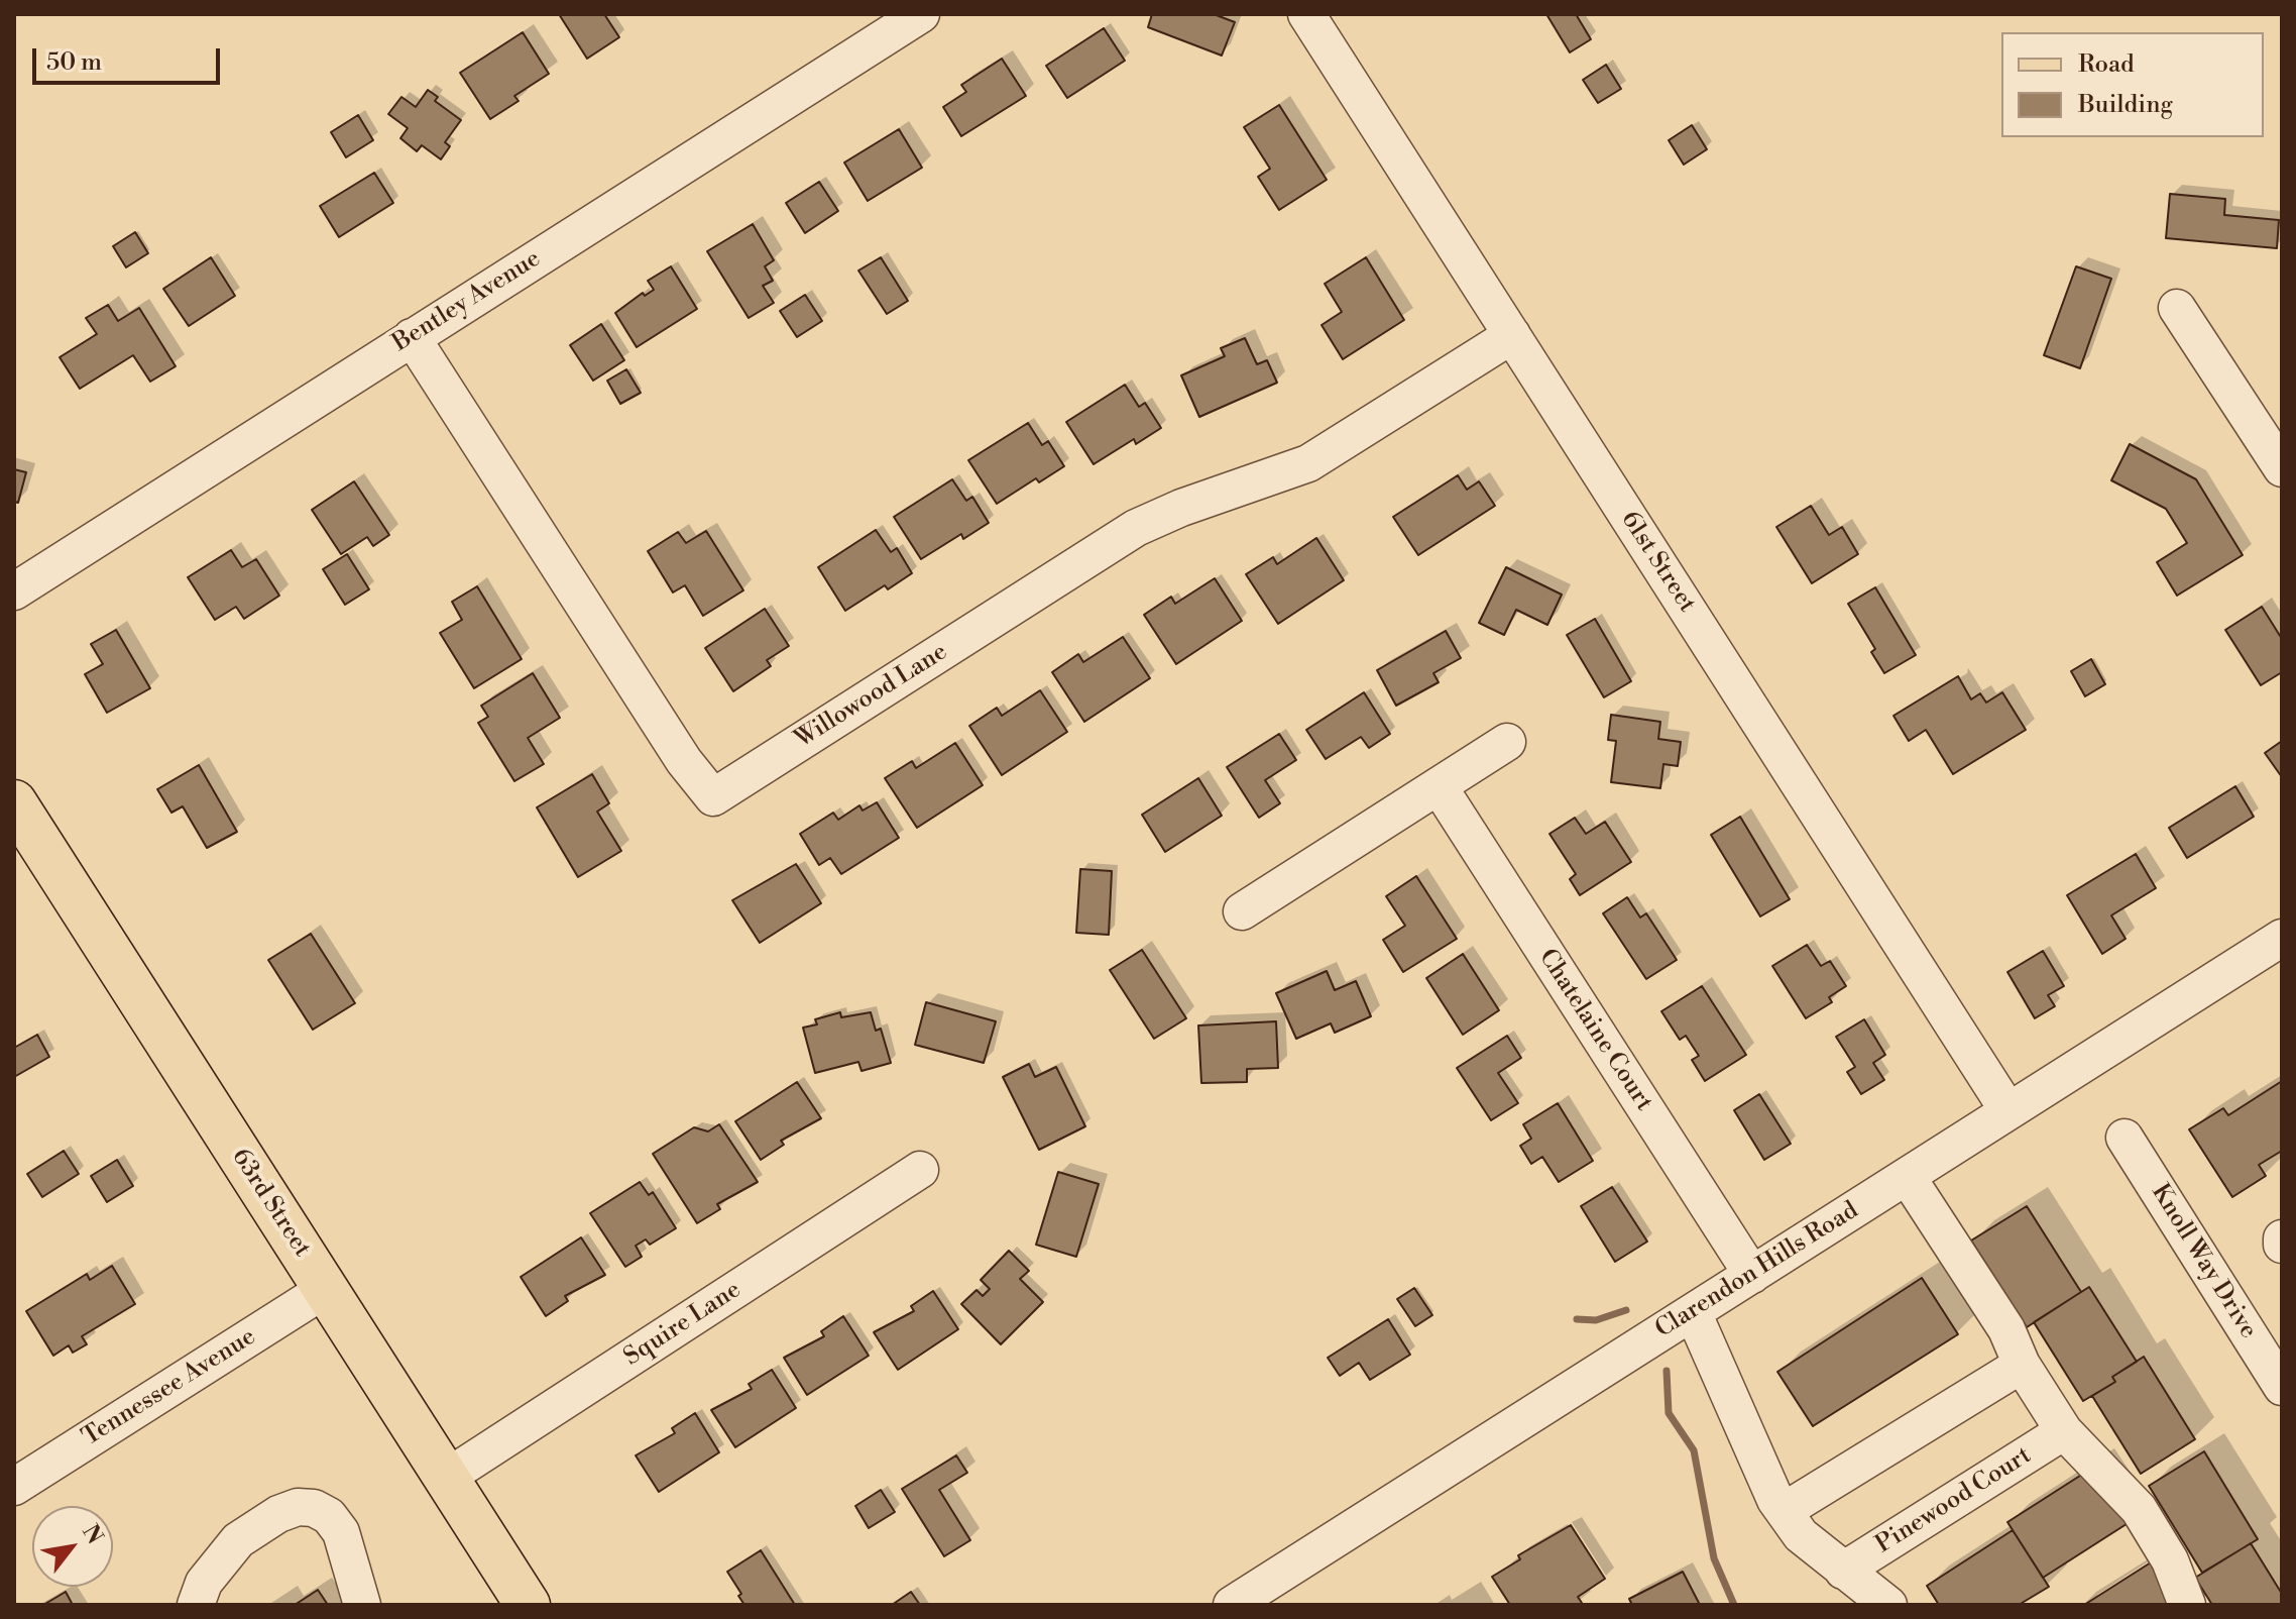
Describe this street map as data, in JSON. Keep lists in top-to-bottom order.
{
  "streets": {
    "main road": ["63rd Street"],
    "street": [
      "Bentley Avenue",
      "61st Street",
      "Willowood Lane",
      "Chatelaine Court",
      "Knoll Way Drive",
      "Clarendon Hills Road",
      "Squire Lane",
      "Tennessee Avenue",
      "Pinewood Court"
    ]
  },
  "crossings": [
    ["Bentley Avenue", "Willowood Lane"],
    ["61st Street", "Willowood Lane"],
    ["61st Street", "Clarendon Hills Road"],
    ["Chatelaine Court", "Clarendon Hills Road"],
    ["63rd Street", "Squire Lane"],
    ["63rd Street", "Tennessee Avenue"]
  ],
  "legend": ["Road", "Building"],
  "scale_bar": "50 m",
  "north": "top right"
}
